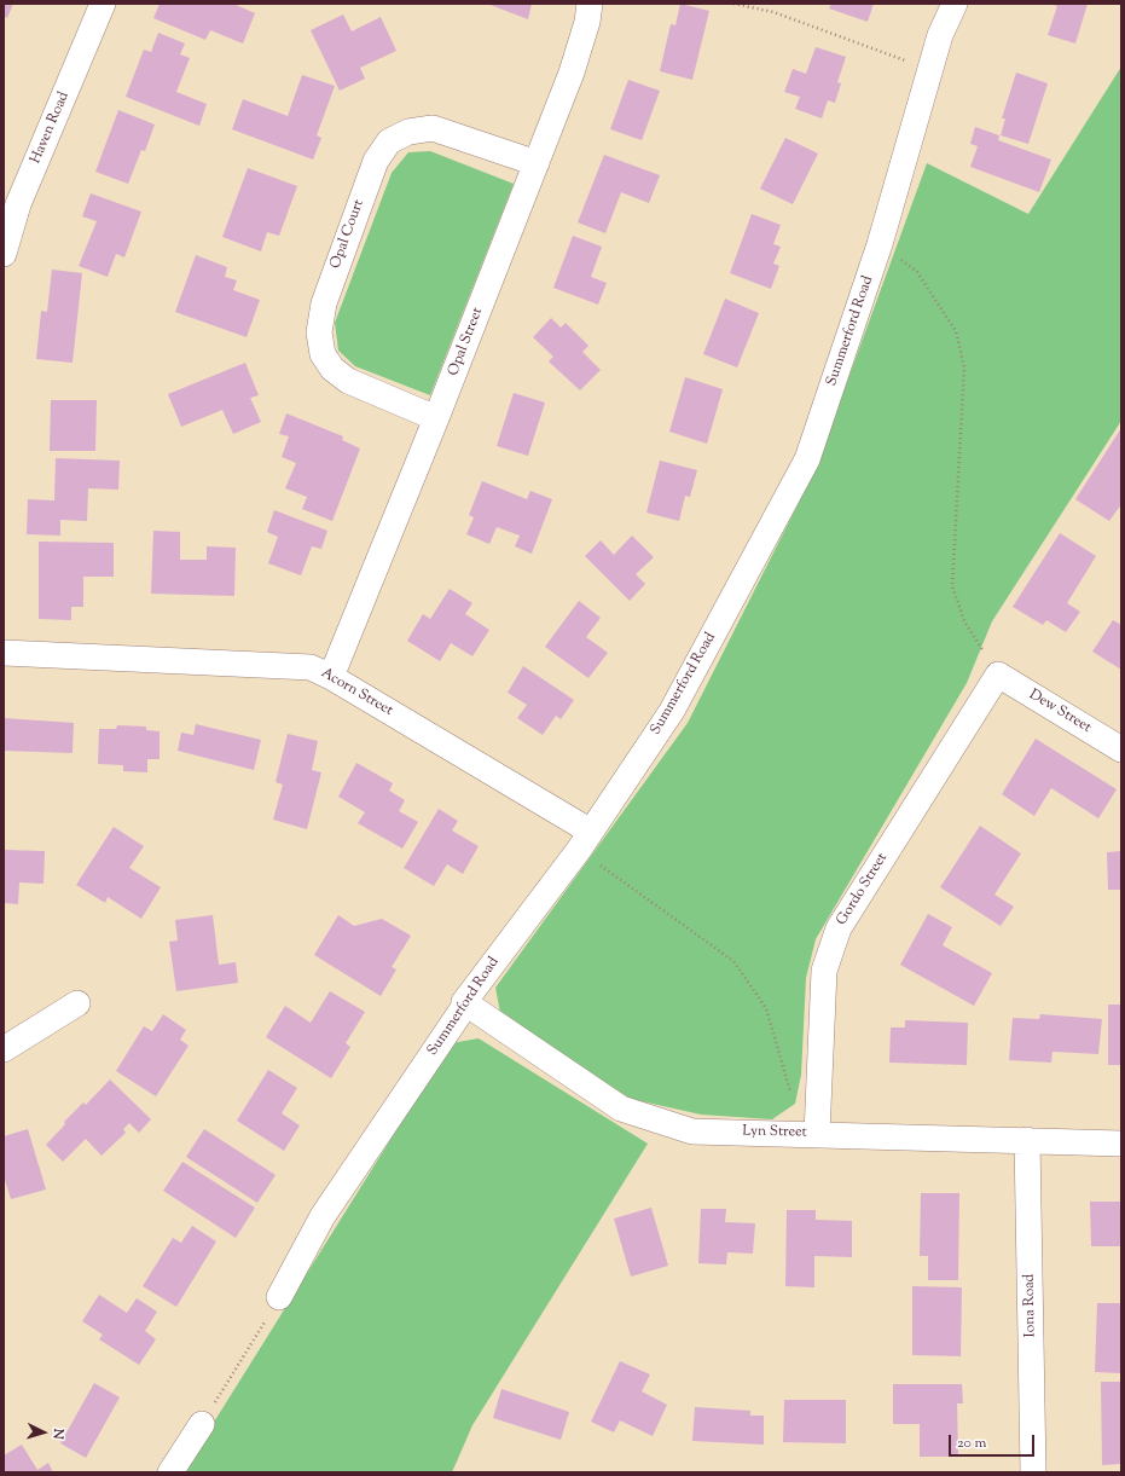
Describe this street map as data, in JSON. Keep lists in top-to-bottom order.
{
  "streets": {
    "street": [
      "Haven Road",
      "Opal Court",
      "Summerford Road",
      "Opal Street",
      "Acorn Street",
      "Dew Street",
      "Gordo Street",
      "Lyn Street",
      "Iona Road"
    ]
  },
  "crossings": [
    ["Opal Court", "Opal Street"],
    ["Summerford Road", "Acorn Street"],
    ["Summerford Road", "Lyn Street"],
    ["Opal Street", "Acorn Street"],
    ["Dew Street", "Gordo Street"],
    ["Gordo Street", "Lyn Street"],
    ["Lyn Street", "Iona Road"]
  ],
  "scale_bar": "20 m",
  "north": "right"
}
